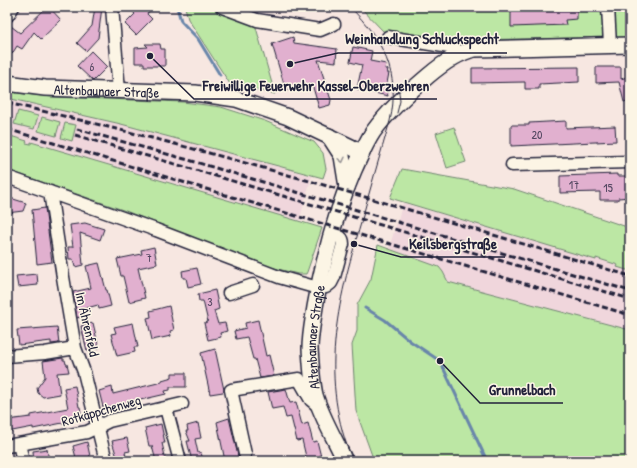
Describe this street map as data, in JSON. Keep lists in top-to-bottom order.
{
  "streets": {
    "main road": ["Altenbaunaer Straße"],
    "street": ["Im Ährenfeld", "Rotkäppchenweg"]
  },
  "crossings": [
    ["Im Ährenfeld", "Rotkäppchenweg"]
  ],
  "places": [
    "Freiwillige Feuerwehr Kassel-Oberzwehren",
    "Weinhandlung Schluckspecht",
    "Keilsbergstraße",
    "Grunnelbach"
  ],
  "house_numbers": [
    "6",
    "20",
    "17",
    "15",
    "7",
    "3"
  ]
}
